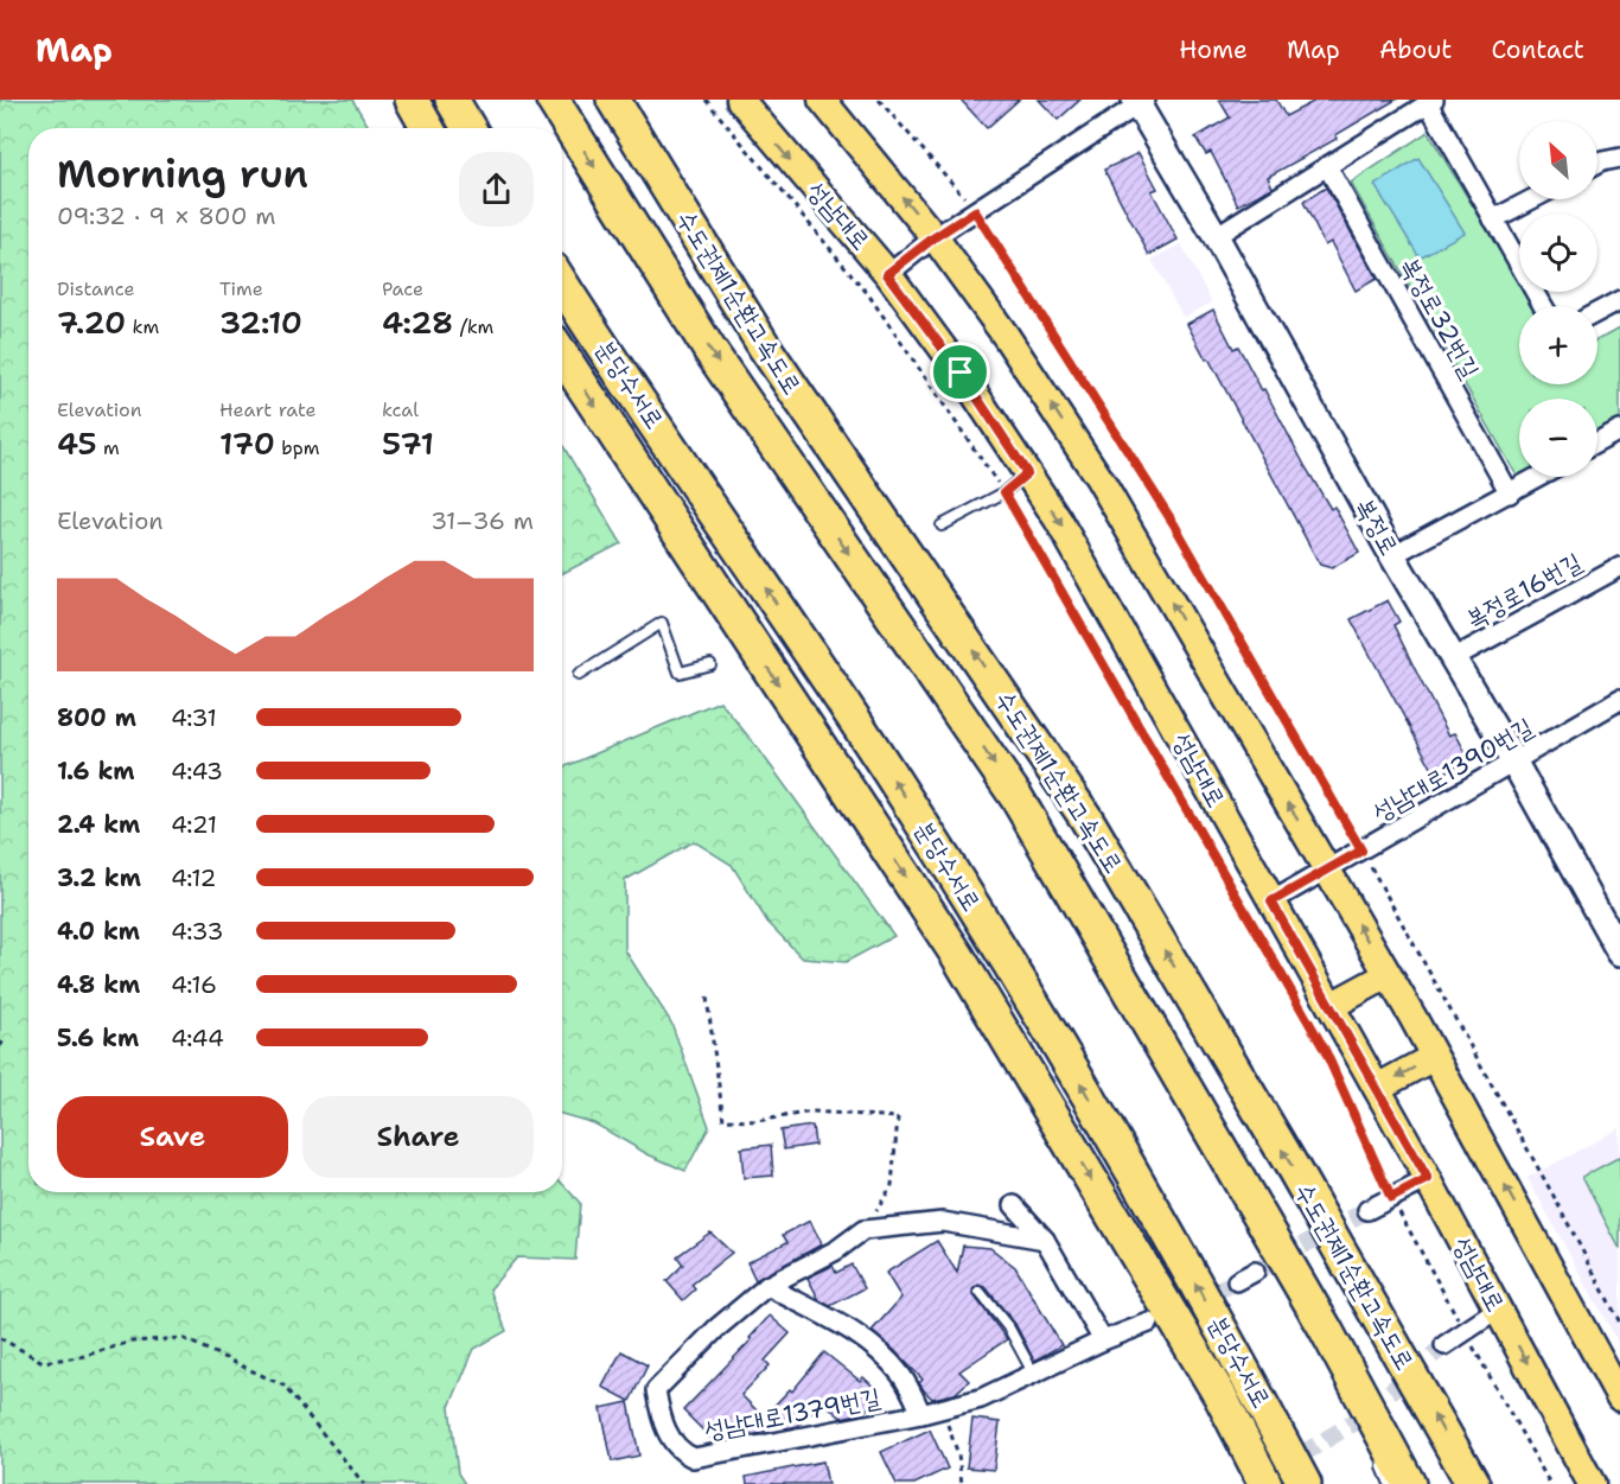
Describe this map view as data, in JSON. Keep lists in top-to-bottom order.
{
  "streets": {
    "highway": ["수도권제1순환고속도로", "분당수서로"],
    "main road": ["성남대로"],
    "street": [
      "복정로32번길",
      "복정로",
      "복정로16번길",
      "성남대로1390번길",
      "성남대로1379번길"
    ]
  },
  "crossings": [
    ["성남대로", "성남대로1390번길"],
    ["복정로", "복정로16번길"],
    ["복정로", "성남대로1390번길"]
  ],
  "north": "top left",
  "page": {
    "header": "Map",
    "nav": [
      "Home",
      "Map",
      "About",
      "Contact"
    ],
    "map_buttons": ["+", "−"],
    "heading": ["Morning run", "09:32 · 9 × 800 m"],
    "stats": [
      ["Distance", "7.20 km"],
      ["Time", "32:10"],
      ["Pace", "4:28 /km"],
      ["Elevation", "45 m"],
      ["Heart rate", "170 bpm"],
      ["kcal", "571"]
    ],
    "chart": ["Elevation", "31–36 m"],
    "list": [
      {
        "name": "800 m",
        "note": "4:31"
      },
      {
        "name": "1.6 km",
        "note": "4:43"
      },
      {
        "name": "2.4 km",
        "note": "4:21"
      },
      {
        "name": "3.2 km",
        "note": "4:12"
      },
      {
        "name": "4.0 km",
        "note": "4:33"
      },
      {
        "name": "4.8 km",
        "note": "4:16"
      },
      {
        "name": "5.6 km",
        "note": "4:44"
      }
    ],
    "buttons": ["Save", "Share"]
  }
}
